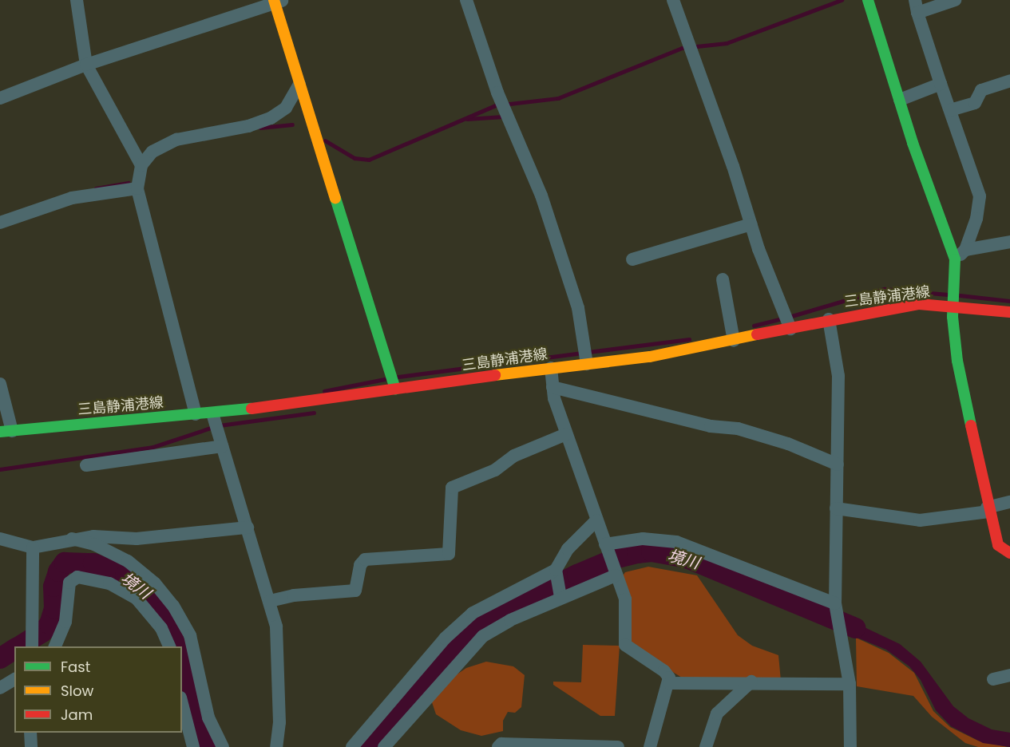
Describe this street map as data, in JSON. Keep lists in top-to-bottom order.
{
  "streets": {
    "main road": ["三島静浦港線"]
  },
  "water": ["境川"],
  "legend": ["Fast", "Slow", "Jam"]
}
